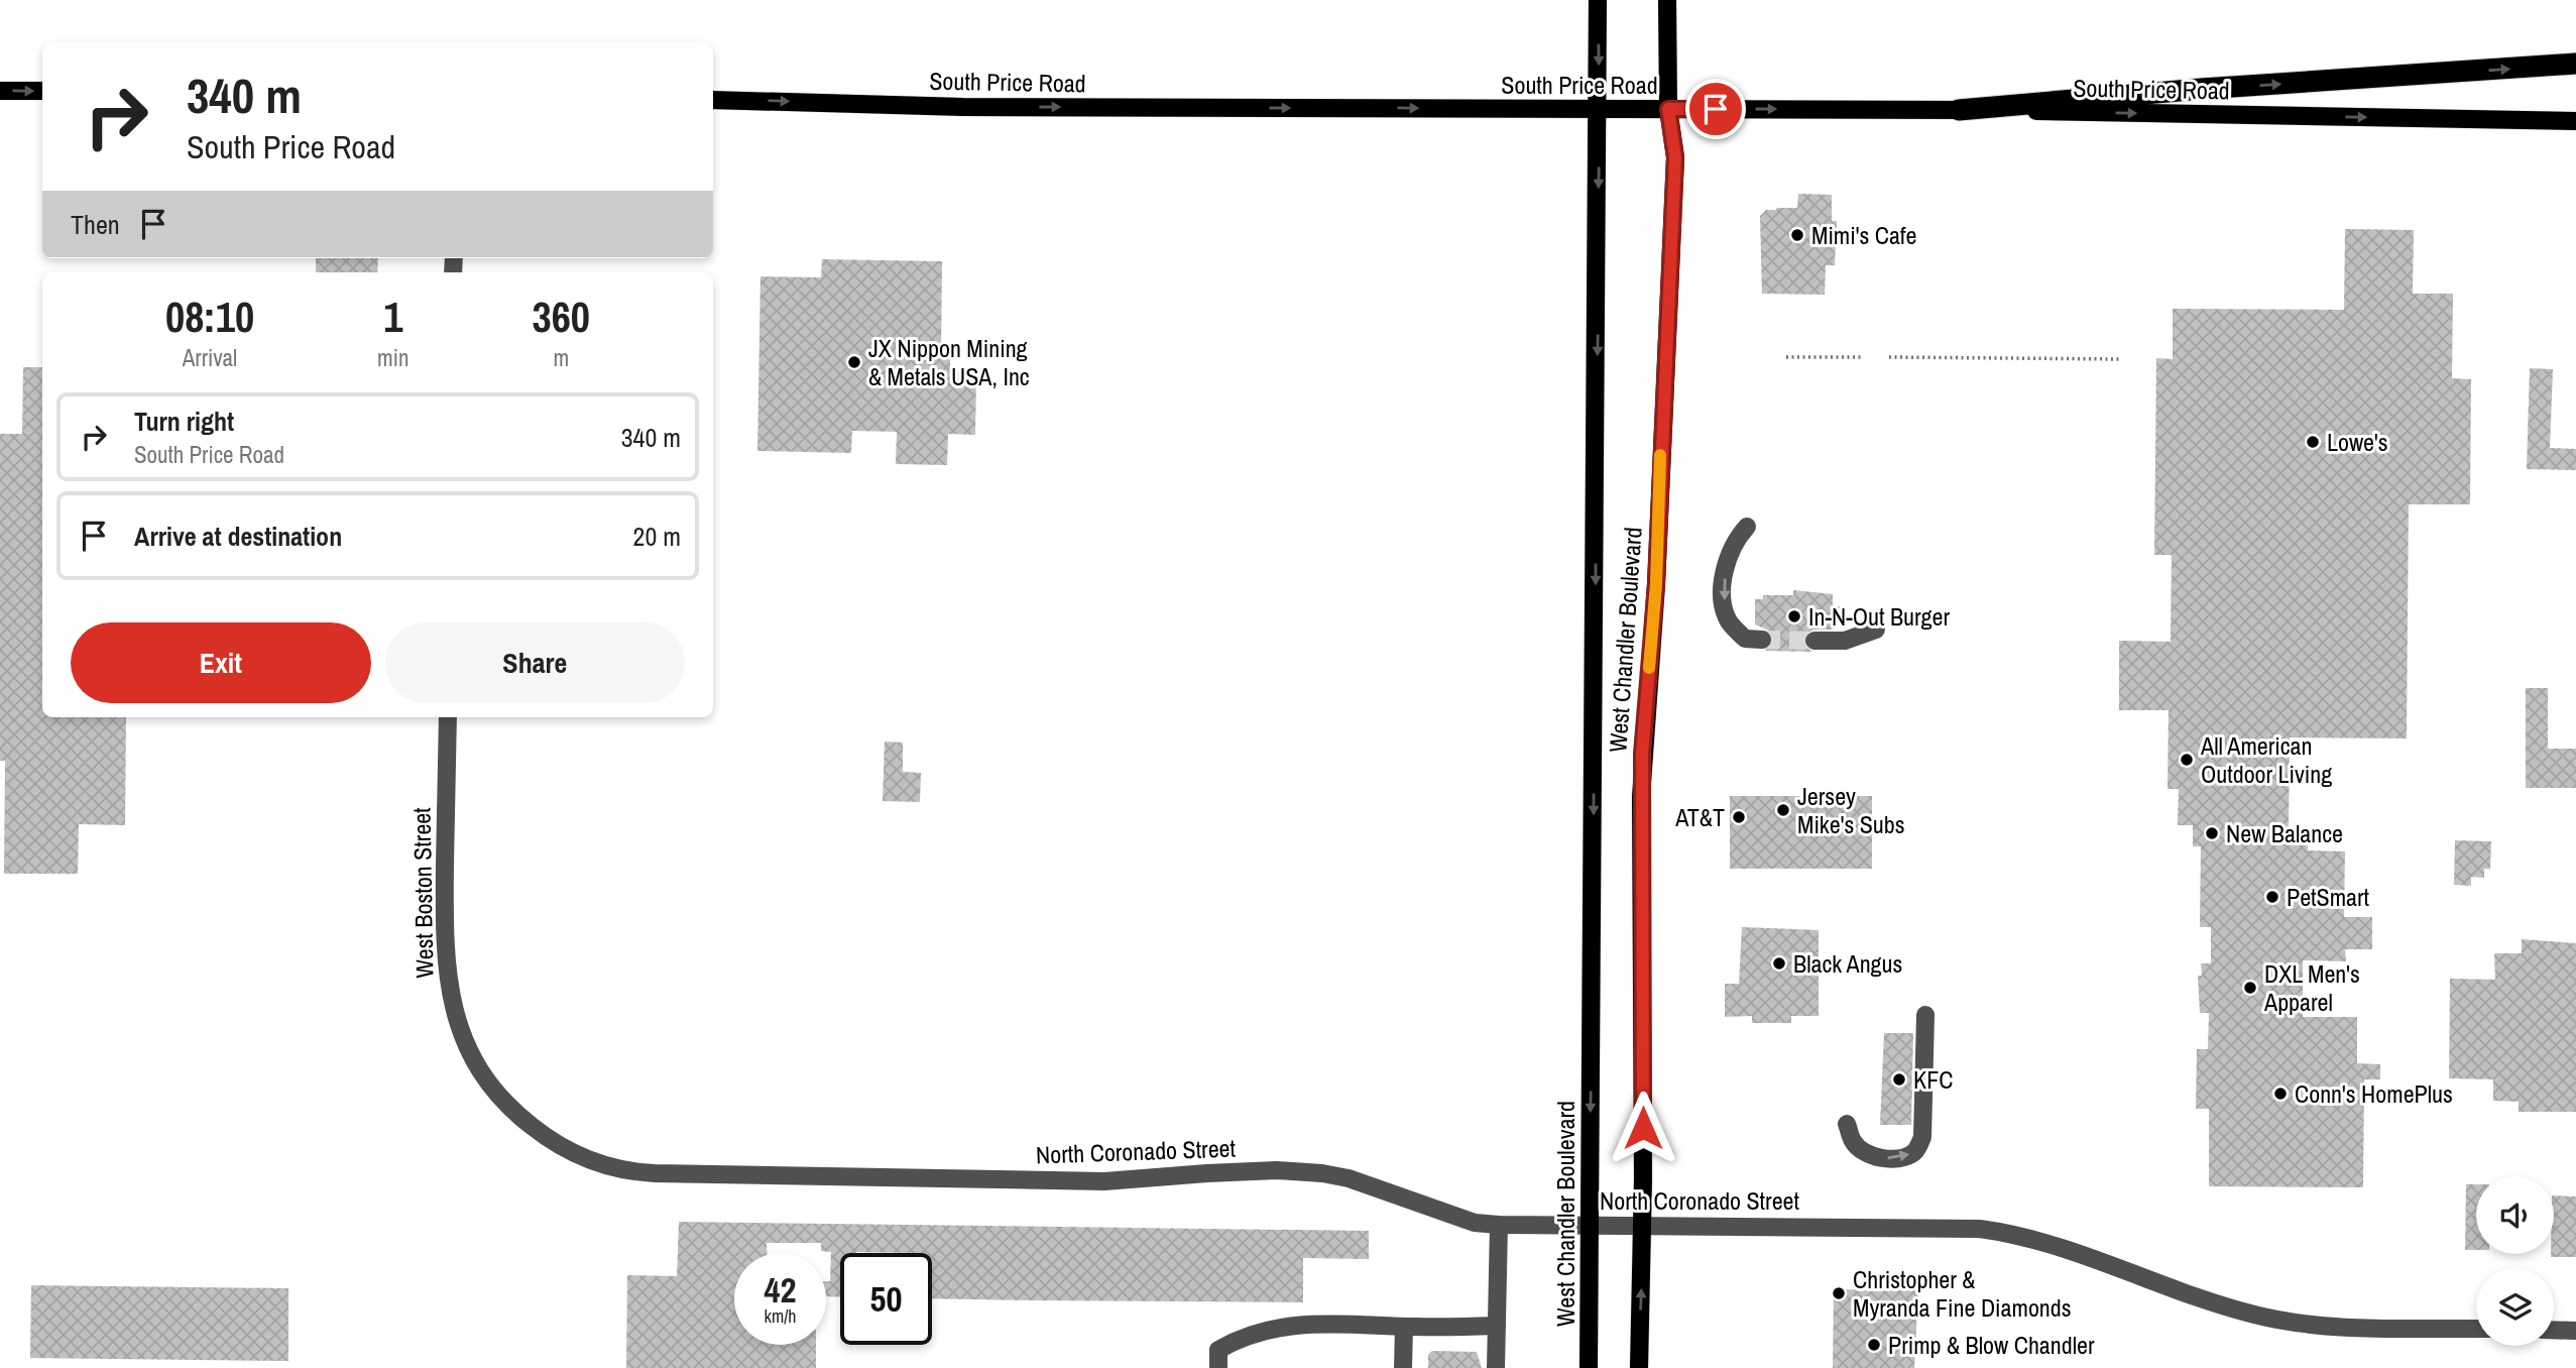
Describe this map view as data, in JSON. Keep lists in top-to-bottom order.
{
  "streets": {
    "main road": ["South Price Road", "West Chandler Boulevard"],
    "street": ["West Boston Street", "North Coronado Street"]
  },
  "crossings": [
    ["South Price Road", "West Chandler Boulevard"],
    ["West Chandler Boulevard", "North Coronado Street"],
    ["West Boston Street", "North Coronado Street"]
  ],
  "one_way": ["South Price Road"],
  "places": [
    "Mimi's Cafe",
    "JX Nippon Mining & Metals USA, Inc",
    "Lowe's",
    "In-N-Out Burger",
    "All American Outdoor Living",
    "Jersey Mike's Subs",
    "AT&T",
    "New Balance",
    "PetSmart",
    "Black Angus",
    "DXL Men's Apparel",
    "KFC",
    "Conn's HomePlus",
    "Christopher & Myranda Fine Diamonds",
    "Primp & Blow Chandler"
  ],
  "page": {
    "turn": ["340 m", "South Price Road"],
    "then": "Then",
    "eta": [
      "08:10",
      "Arrival",
      "1",
      "min",
      "360",
      "m"
    ],
    "list": [
      {
        "name": "Turn right",
        "note": "South Price Road",
        "value": "340 m"
      },
      {
        "name": "Arrive at destination",
        "value": "20 m"
      }
    ],
    "buttons": ["Exit", "Share"],
    "speed": "42 km/h",
    "limit": "50"
  }
}
